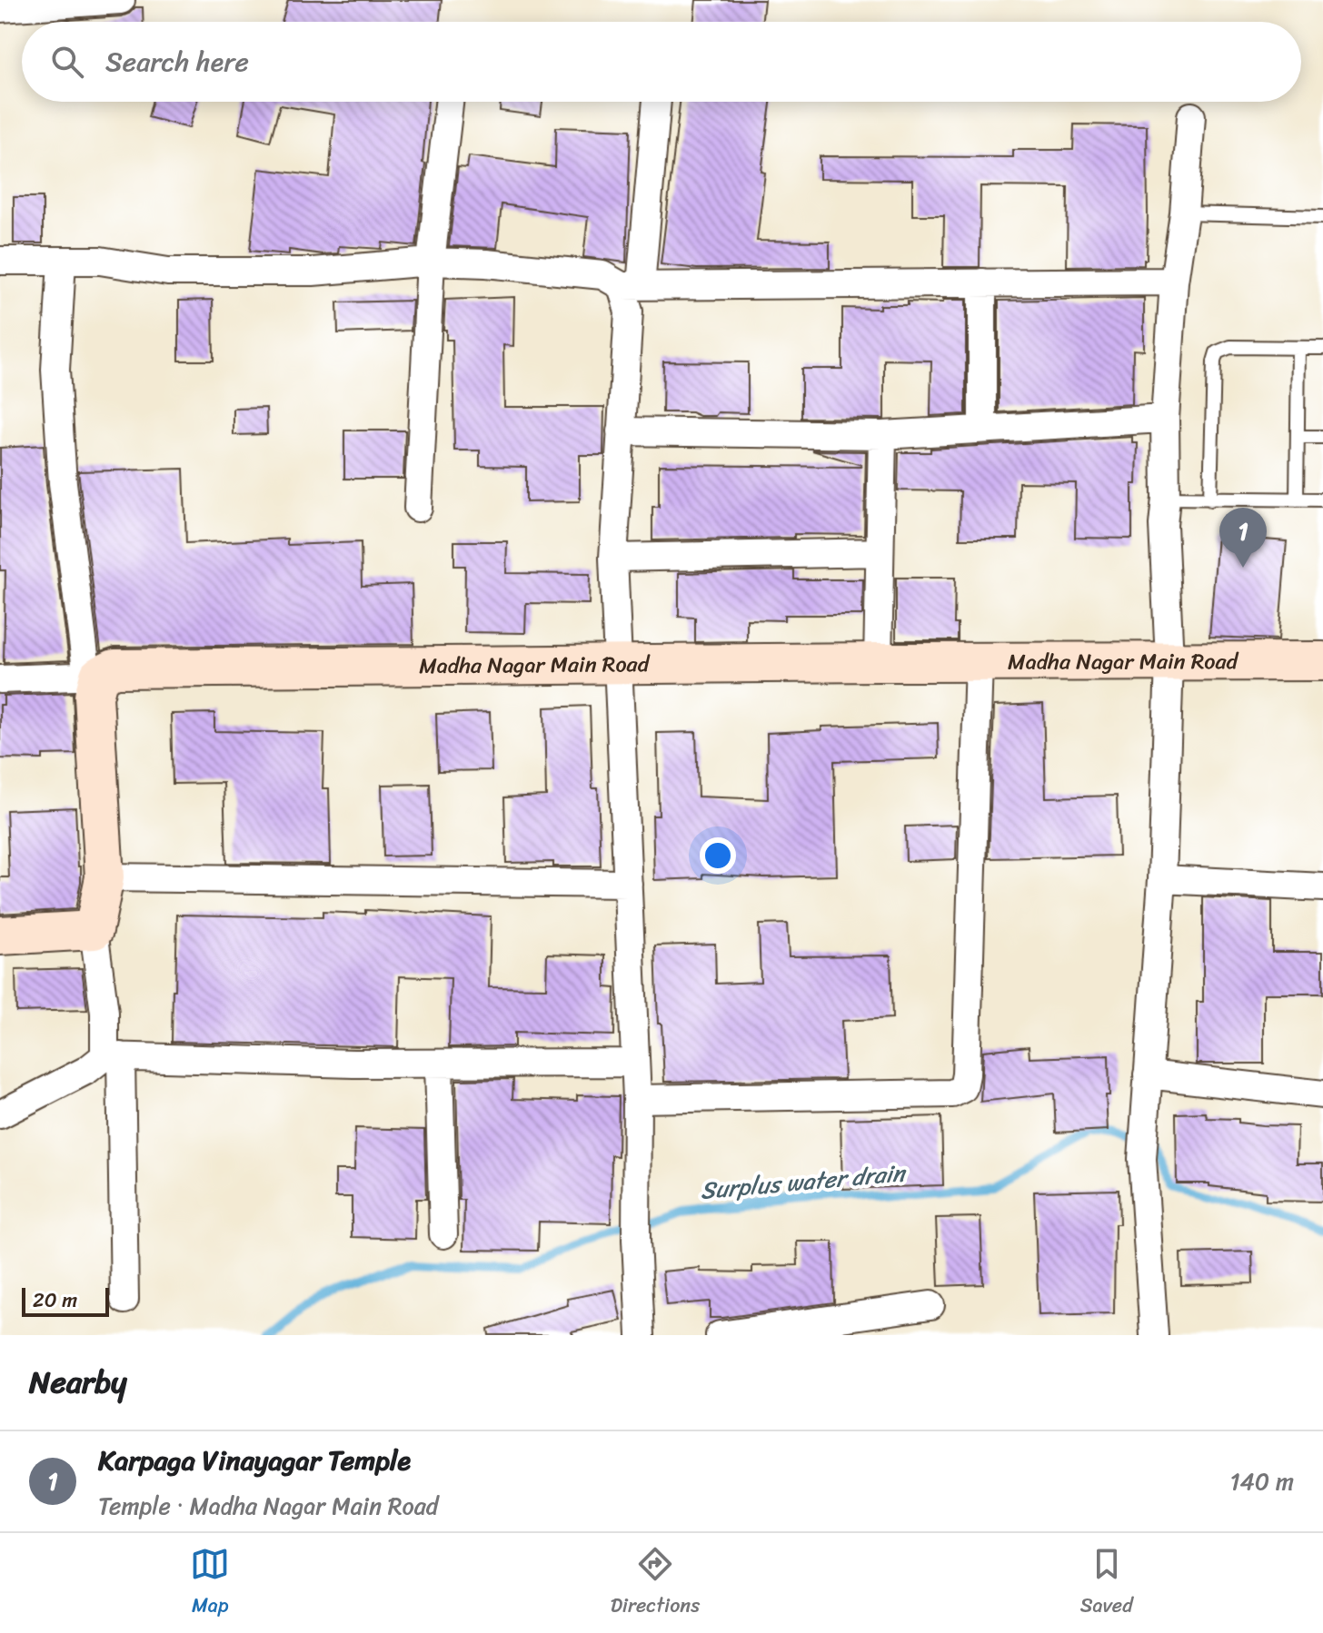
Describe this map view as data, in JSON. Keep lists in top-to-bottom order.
{
  "streets": {
    "street": ["Madha Nagar Main Road"]
  },
  "water": ["Surplus water drain"],
  "scale_bar": "20 m",
  "page": {
    "search": "Search here",
    "pins": "1",
    "scale": "20 m",
    "heading": "Nearby",
    "list": [
      {
        "mark": "1",
        "name": "Karpaga Vinayagar Temple",
        "note": "Temple · Madha Nagar Main Road",
        "value": "140 m"
      }
    ],
    "nav": ["Map", "Directions", "Saved"]
  }
}
